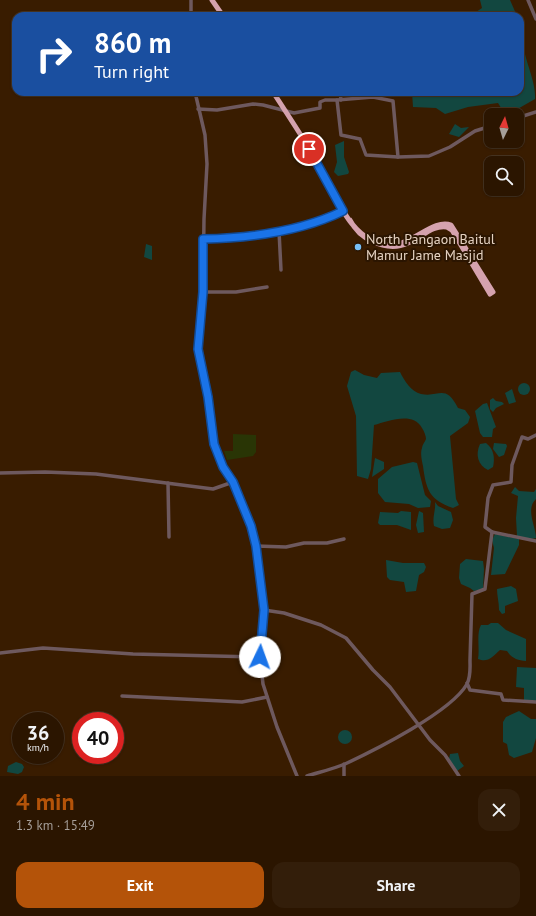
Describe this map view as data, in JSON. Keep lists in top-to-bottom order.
{
  "places": ["North Pangaon Baitul Mamur Jame Masjid"],
  "north": "top",
  "page": {
    "turn": ["860 m", "Turn right"],
    "speed": "36 km/h",
    "limit": "40",
    "heading": ["4 min", "1.3 km · 15:49"],
    "buttons": ["Exit", "Share"]
  }
}
